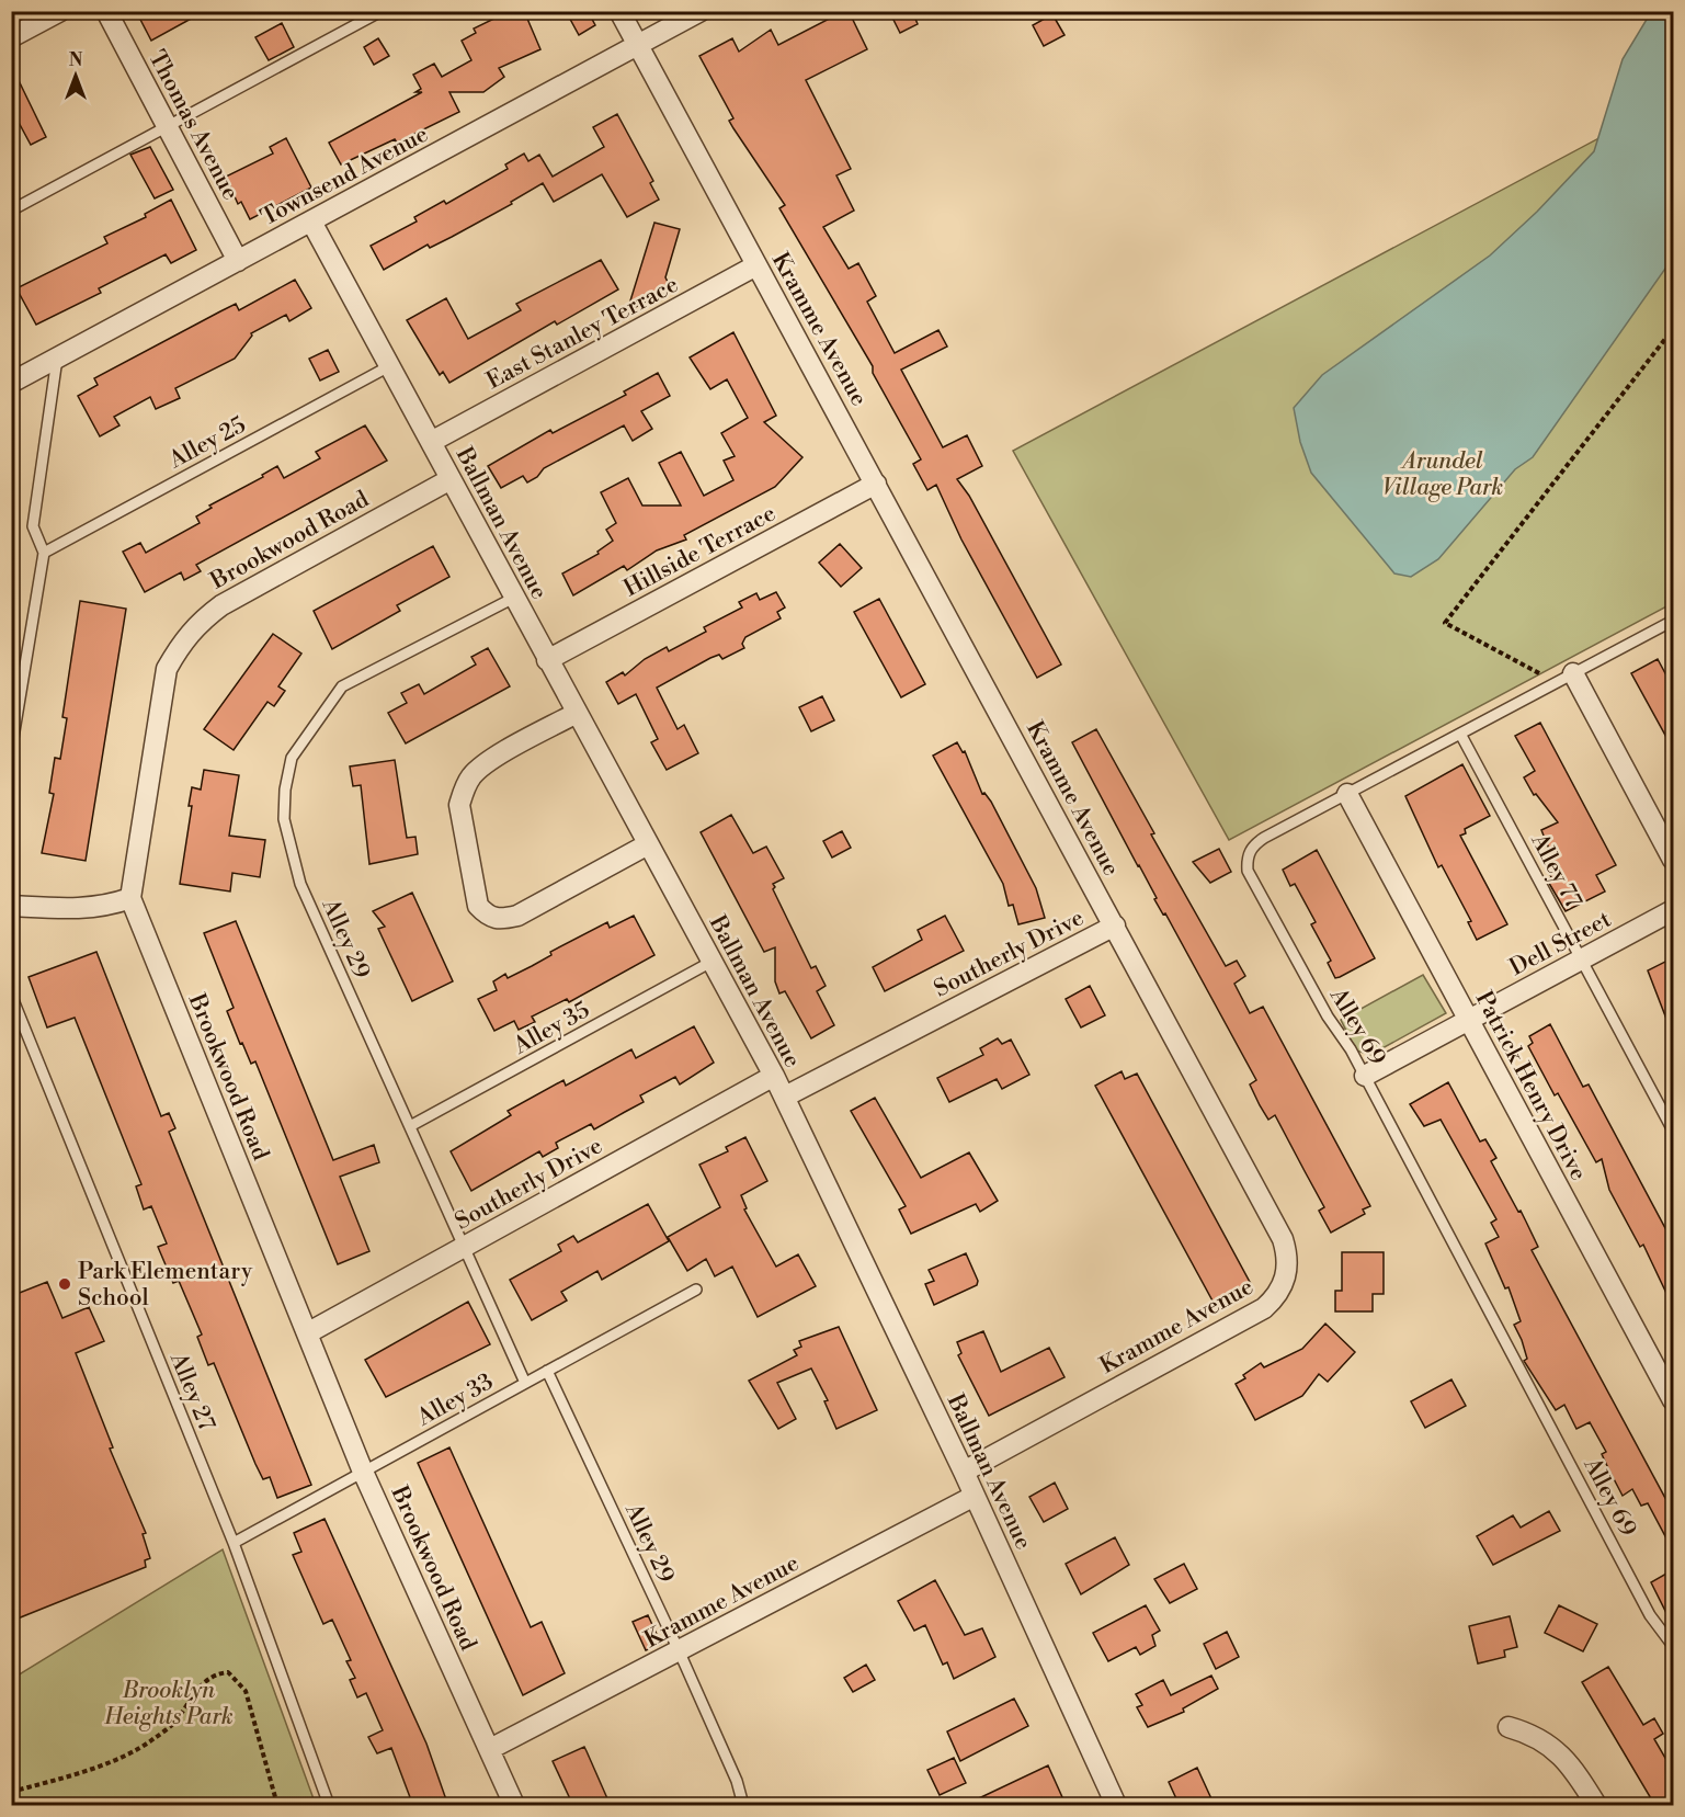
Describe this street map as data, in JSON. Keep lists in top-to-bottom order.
{
  "streets": {
    "street": [
      "Thomas Avenue",
      "Townsend Avenue",
      "Kramme Avenue",
      "East Stanley Terrace",
      "Ballman Avenue",
      "Brookwood Road",
      "Hillside Terrace",
      "Dell Street",
      "Southerly Drive",
      "Patrick Henry Drive"
    ],
    "lane": [
      "Alley 25",
      "Alley 77",
      "Alley 29",
      "Alley 69",
      "Alley 35",
      "Alley 27",
      "Alley 33"
    ]
  },
  "crossings": [
    ["Thomas Avenue", "Townsend Avenue"],
    ["Townsend Avenue", "Kramme Avenue"],
    ["Townsend Avenue", "Ballman Avenue"],
    ["Kramme Avenue", "East Stanley Terrace"],
    ["Kramme Avenue", "Ballman Avenue"],
    ["Kramme Avenue", "Brookwood Road"],
    ["Kramme Avenue", "Hillside Terrace"],
    ["Kramme Avenue", "Alley 29"],
    ["Kramme Avenue", "Southerly Drive"],
    ["East Stanley Terrace", "Ballman Avenue"],
    ["Alley 25", "Ballman Avenue"],
    ["Ballman Avenue", "Brookwood Road"],
    ["Ballman Avenue", "Hillside Terrace"],
    ["Ballman Avenue", "Alley 29"],
    ["Ballman Avenue", "Southerly Drive"],
    ["Ballman Avenue", "Alley 35"],
    ["Brookwood Road", "Southerly Drive"],
    ["Brookwood Road", "Alley 33"],
    ["Alley 77", "Dell Street"],
    ["Alley 77", "Alley 69"],
    ["Alley 29", "Southerly Drive"],
    ["Alley 29", "Alley 35"],
    ["Alley 29", "Alley 33"],
    ["Dell Street", "Alley 69"],
    ["Dell Street", "Patrick Henry Drive"],
    ["Alley 69", "Patrick Henry Drive"],
    ["Alley 27", "Alley 33"]
  ],
  "parks": ["Arundel Village Park", "Brooklyn Heights Park"],
  "places": ["Park Elementary School"],
  "north": "top"
}
